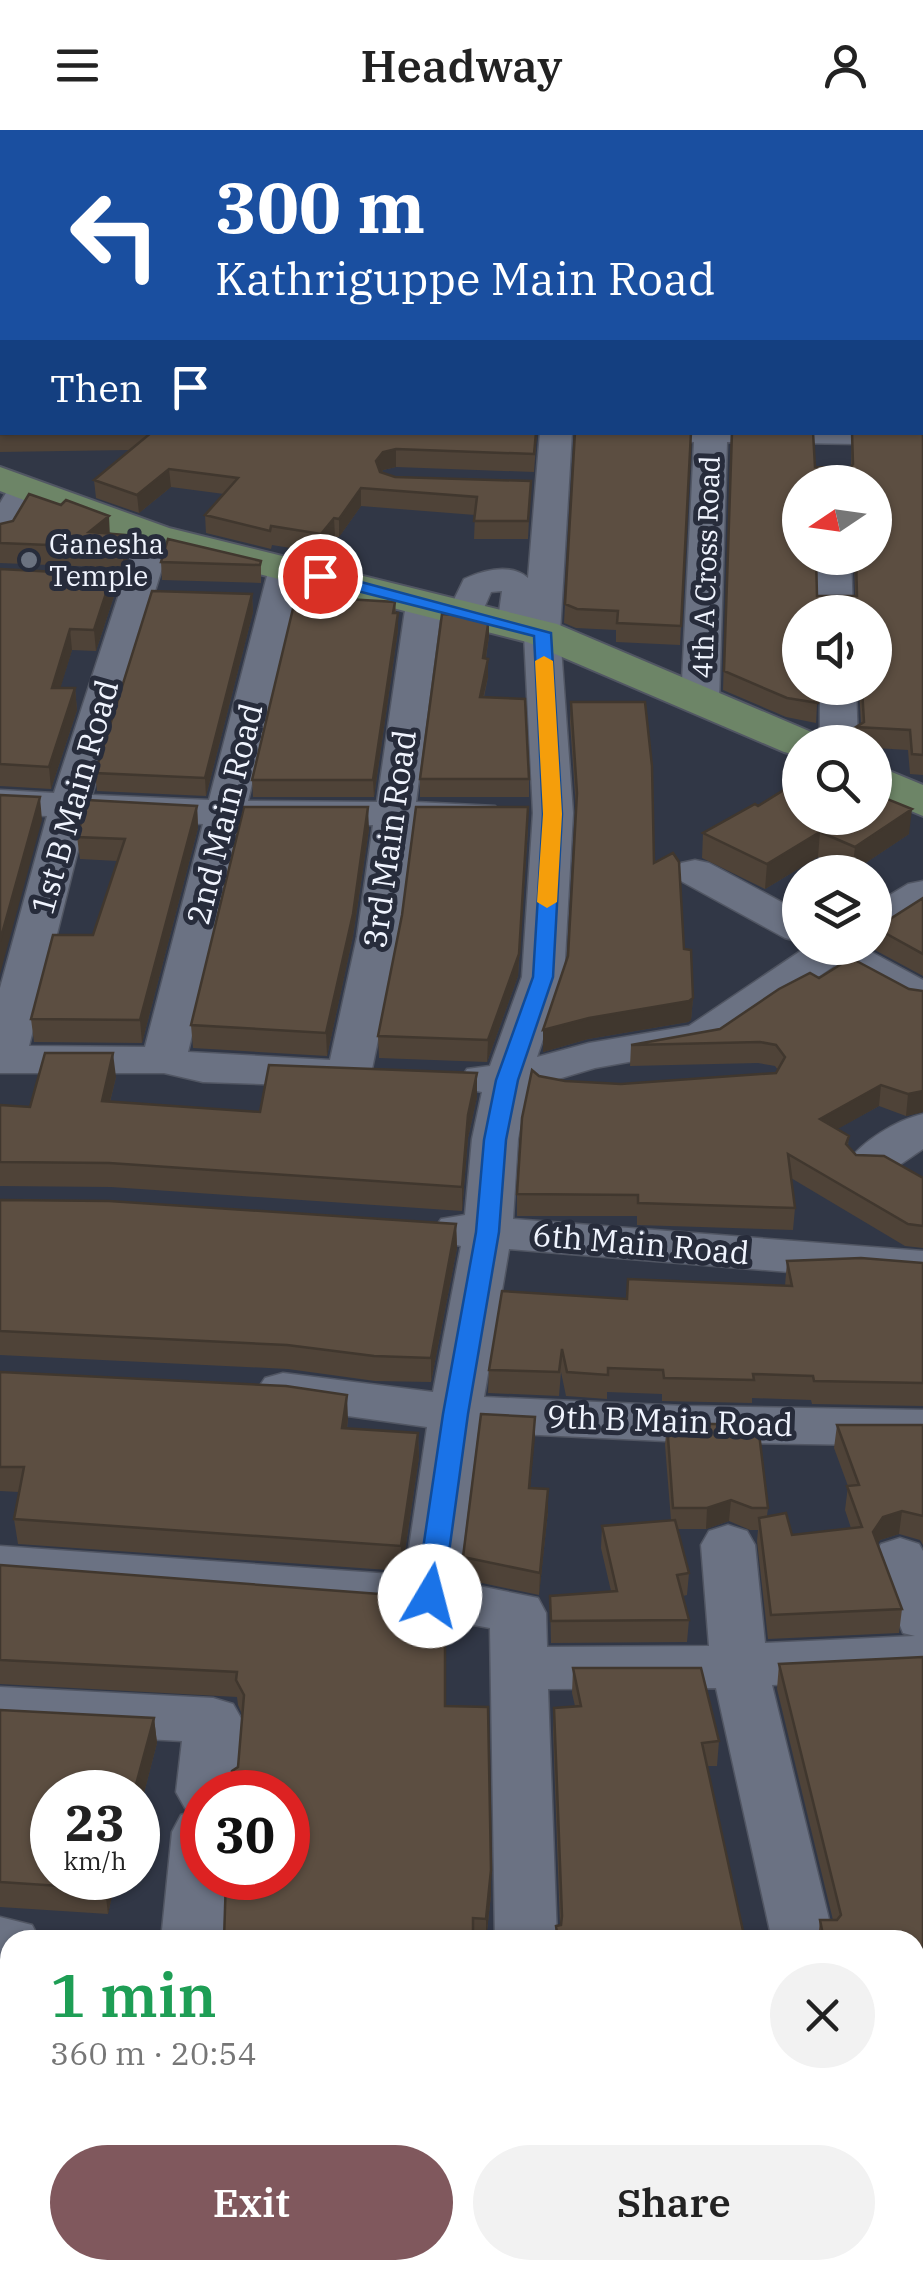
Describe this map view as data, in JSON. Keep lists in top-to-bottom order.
{
  "streets": {
    "street": [
      "4th A Cross Road",
      "1st B Main Road",
      "2nd Main Road",
      "3rd Main Road",
      "6th Main Road",
      "9th B Main Road"
    ]
  },
  "crossings": [
    ["2nd Main Road", "3rd Main Road"]
  ],
  "places": ["Ganesha Temple"],
  "north": "left",
  "page": {
    "header": "Headway",
    "turn": ["300 m", "Kathriguppe Main Road"],
    "then": "Then",
    "speed": "23 km/h",
    "limit": "30",
    "heading": ["1 min", "360 m · 20:54"],
    "buttons": ["Exit", "Share"]
  }
}
